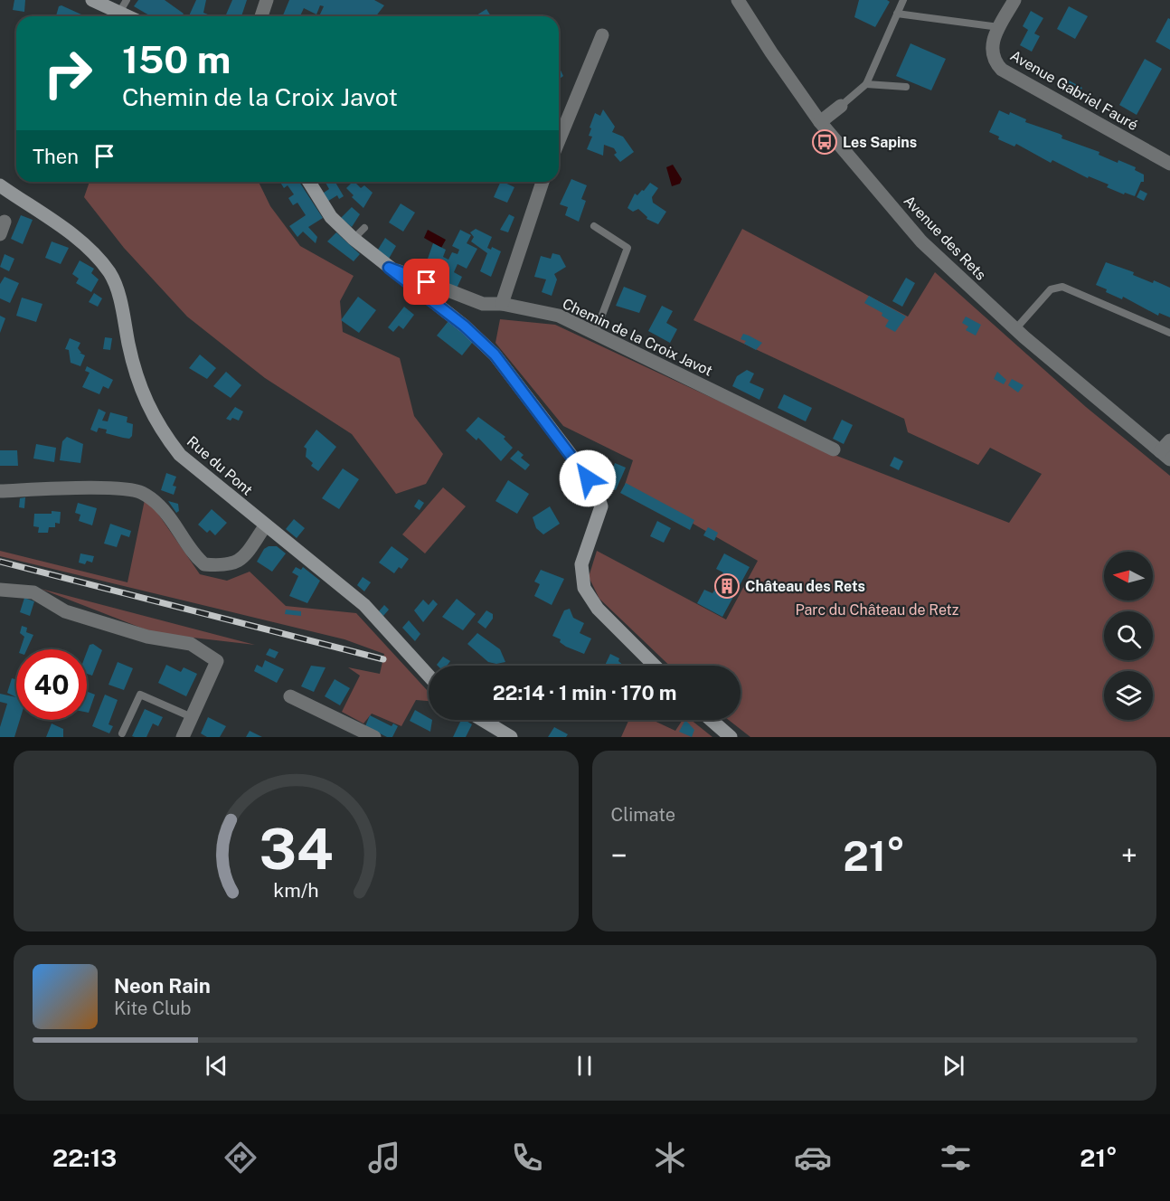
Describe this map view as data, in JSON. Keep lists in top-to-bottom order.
{
  "streets": {
    "street": [
      "Avenue Gabriel Fauré",
      "Avenue des Rets",
      "Chemin de la Croix Javot",
      "Rue du Pont"
    ]
  },
  "parks": ["Parc du Château de Retz"],
  "places": {
    "bus stop": ["Les Sapins"],
    "building": ["Château des Rets"]
  },
  "north": "left",
  "page": {
    "turn": ["150 m", "Chemin de la Croix Javot"],
    "then": "Then",
    "limit": "40",
    "trip": "22:14 · 1 min · 170 m",
    "tile": "Climate",
    "heat": ["−", "21°", "+"],
    "song": ["Neon Rain", "Kite Club"],
    "tabs": ["22:13", "21°"],
    "gauge": ["34", "km/h"]
  }
}
